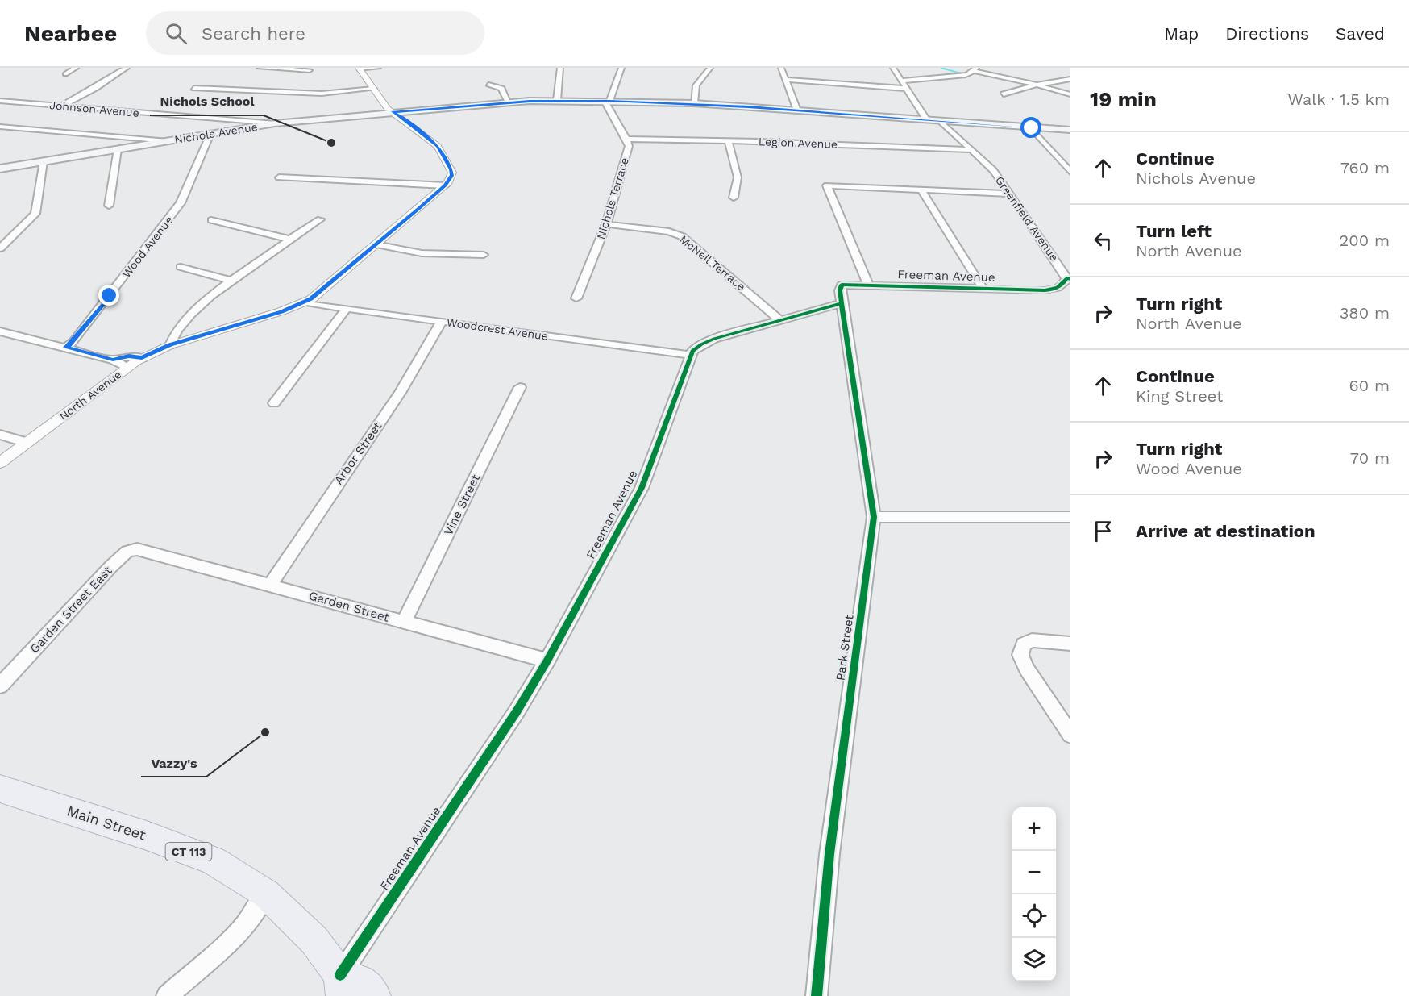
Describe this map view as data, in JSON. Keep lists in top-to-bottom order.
{
  "streets": {
    "main road": ["Nichols Avenue", "Main Street", "CT 113"],
    "street": [
      "Johnson Avenue",
      "Legion Avenue",
      "Nichols Terrace",
      "Greenfield Avenue",
      "Wood Avenue",
      "McNeil Terrace",
      "Freeman Avenue",
      "Woodcrest Avenue",
      "North Avenue",
      "Arbor Street",
      "Vine Street",
      "Garden Street",
      "Garden Street East",
      "Park Street"
    ]
  },
  "crossings": [
    ["Johnson Avenue", "Nichols Avenue"],
    ["Nichols Avenue", "Greenfield Avenue"],
    ["Nichols Avenue", "Wood Avenue"],
    ["Legion Avenue", "Nichols Terrace"],
    ["Legion Avenue", "Greenfield Avenue"],
    ["Nichols Terrace", "McNeil Terrace"],
    ["Greenfield Avenue", "Freeman Avenue"],
    ["Freeman Avenue", "Woodcrest Avenue"],
    ["Freeman Avenue", "Garden Street"],
    ["Freeman Avenue", "Main Street"],
    ["Woodcrest Avenue", "North Avenue"],
    ["Woodcrest Avenue", "Arbor Street"],
    ["Arbor Street", "Garden Street"],
    ["Vine Street", "Garden Street"],
    ["Garden Street", "Garden Street East"]
  ],
  "places": ["Nichols School", "Vazzy's"],
  "page": {
    "header": "Nearbee",
    "search": "Search here",
    "nav": ["Map", "Directions", "Saved"],
    "heading": ["19 min", "Walk · 1.5 km"],
    "list": [
      ["Continue", "Nichols Avenue", "760 m"],
      ["Turn left", "North Avenue", "200 m"],
      ["Turn right", "North Avenue", "380 m"],
      ["Continue", "King Street", "60 m"],
      ["Turn right", "Wood Avenue", "70 m"],
      "Arrive at destination"
    ],
    "map_buttons": ["+", "−"]
  }
}
